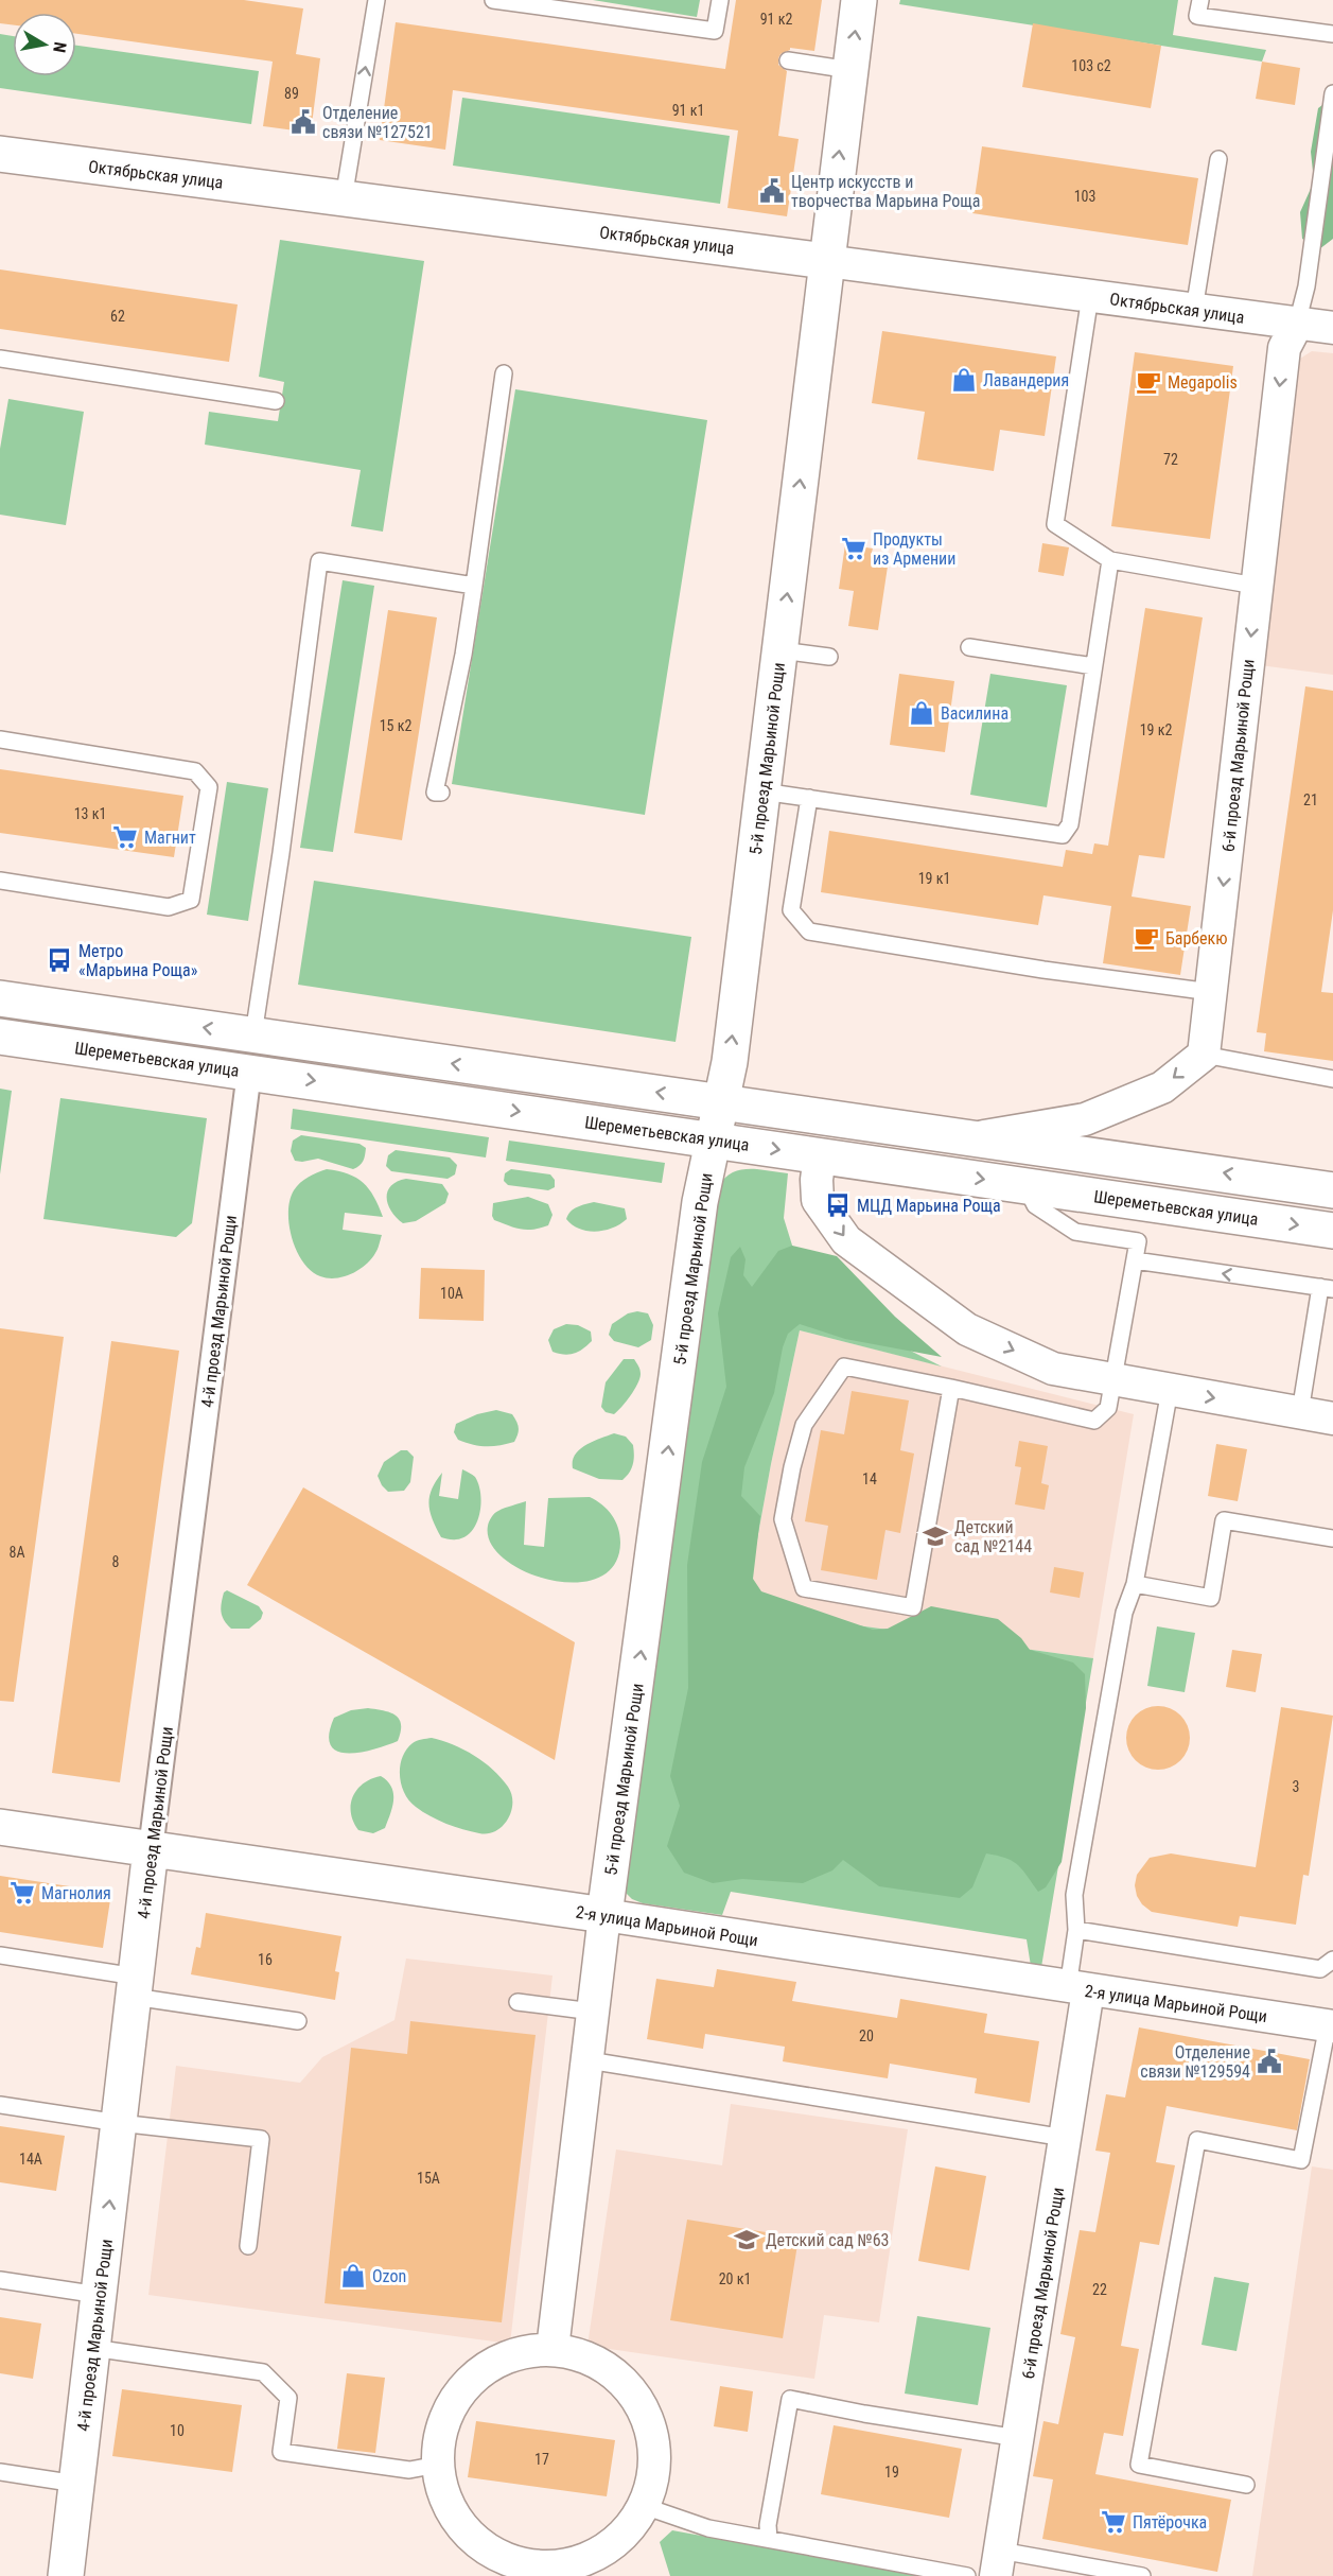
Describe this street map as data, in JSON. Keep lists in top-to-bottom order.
{
  "streets": {
    "street": [
      "Октябрьская улица",
      "6-й проезд Марьиной Рощи",
      "5-й проезд Марьиной Рощи",
      "Шереметьевская улица",
      "4-й проезд Марьиной Рощи",
      "2-я улица Марьиной Рощи"
    ]
  },
  "crossings": [
    ["Октябрьская улица", "6-й проезд Марьиной Рощи"],
    ["Октябрьская улица", "5-й проезд Марьиной Рощи"],
    ["6-й проезд Марьиной Рощи", "2-я улица Марьиной Рощи"],
    ["5-й проезд Марьиной Рощи", "Шереметьевская улица"],
    ["5-й проезд Марьиной Рощи", "2-я улица Марьиной Рощи"],
    ["Шереметьевская улица", "4-й проезд Марьиной Рощи"],
    ["4-й проезд Марьиной Рощи", "2-я улица Марьиной Рощи"]
  ],
  "one_way": ["6-й проезд Марьиной Рощи", "5-й проезд Марьиной Рощи"],
  "places": {
    "public building": ["Отделение связи №127521", "Центр искусств и творчества Марьина Роща", "Отделение связи №129594"],
    "shop": ["Лавандерия", "Василина", "Ozon"],
    "cafe": ["Megapolis", "Барбекю"],
    "supermarket": [
      "Продукты из Армении",
      "Магнит",
      "Магнолия",
      "Пятёрочка"
    ],
    "bus stop": ["Метро «Марьина Роща»", "МЦД Марьина Роща"],
    "school or university": ["Детский сад №2144", "Детский сад №63"]
  },
  "house_numbers": [
    "91 к2",
    "103 с2",
    "89",
    "91 к1",
    "103",
    "62",
    "72",
    "15 к2",
    "19 к2",
    "21",
    "13 к1",
    "19 к1",
    "10А",
    "14",
    "8А",
    "8",
    "3",
    "16",
    "20",
    "14А",
    "15А",
    "20 к1",
    "22",
    "10",
    "17",
    "19"
  ],
  "north": "right"
}
